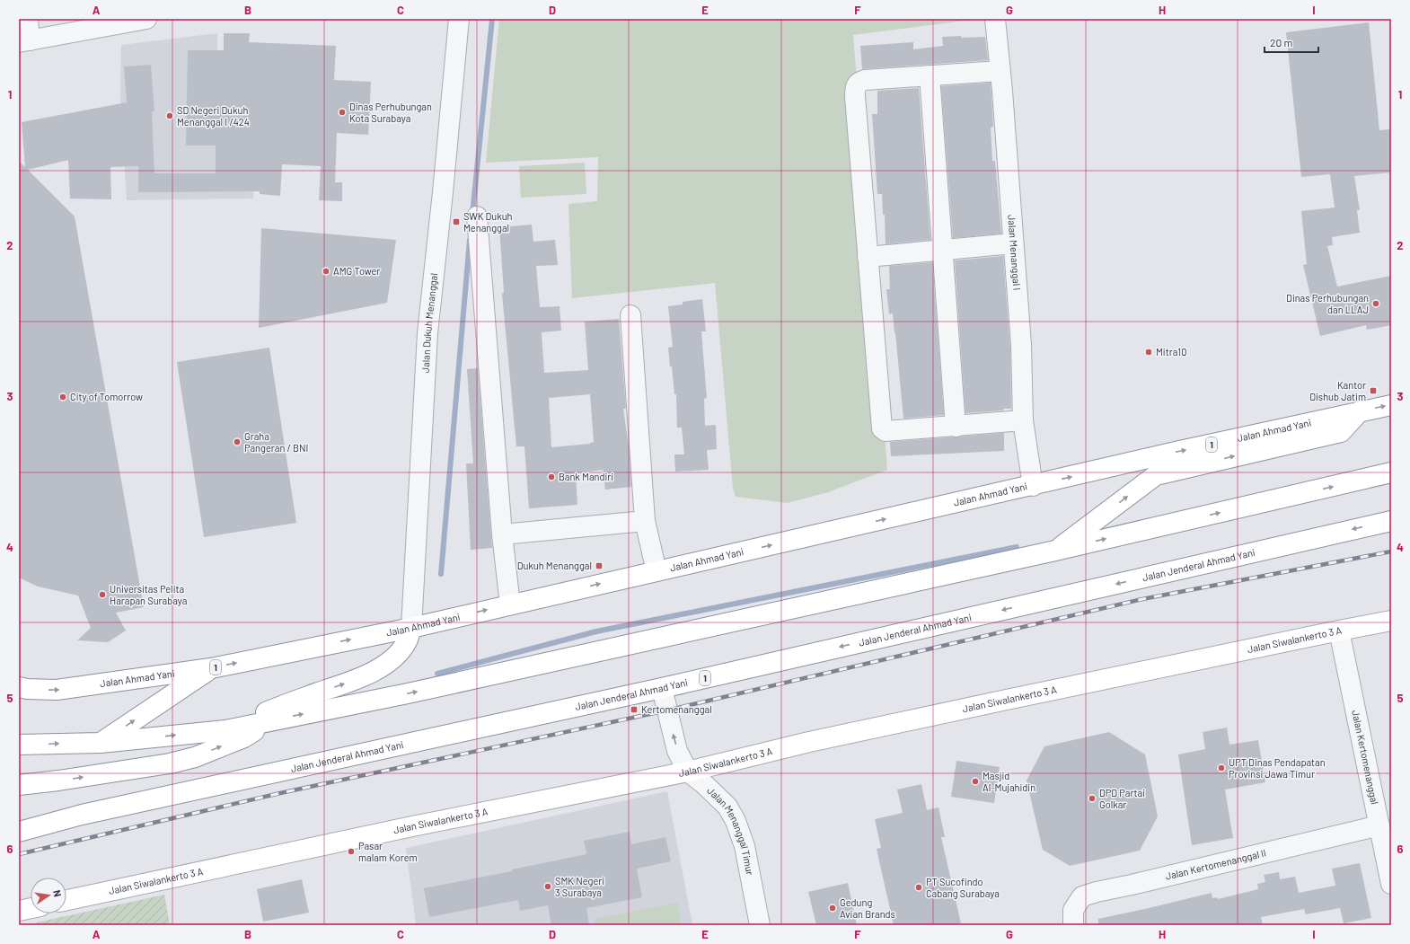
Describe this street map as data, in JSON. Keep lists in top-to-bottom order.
{
  "streets": {
    "main road": [
      "Jalan Ahmad Yani",
      "1",
      "Jalan Jenderal Ahmad Yani",
      "Jalan Siwalankerto 3 A"
    ],
    "street": [
      "Jalan Menanggal I",
      "Jalan Dukuh Menanggal",
      "Jalan Kertomenanggal",
      "Jalan Menanggal Timur",
      "Jalan Kertomenanggal II"
    ]
  },
  "crossings": [
    ["Jalan Menanggal I", "Jalan Ahmad Yani"],
    ["Jalan Dukuh Menanggal", "Jalan Ahmad Yani"],
    ["Jalan Jenderal Ahmad Yani", "Jalan Menanggal Timur"],
    ["Jalan Siwalankerto 3 A", "Jalan Kertomenanggal"],
    ["Jalan Siwalankerto 3 A", "Jalan Menanggal Timur"],
    ["Jalan Kertomenanggal", "Jalan Kertomenanggal II"]
  ],
  "places": {
    "other": [
      "Dinas Perhubungan Kota Surabaya",
      "SD Negeri Dukuh Menanggal I /424",
      "AMG Tower",
      "Dinas Perhubungan dan LLAJ",
      "Mitra10",
      "City of Tomorrow",
      "Graha Pangeran / BNI",
      "Bank Mandiri",
      "Universitas Pelita Harapan Surabaya",
      "UPT Dinas Pendapatan Provinsi Jawa Timur",
      "Masjid Al-Mujahidin",
      "DPD Partai Golkar",
      "Pasar malam Korem",
      "SMK Negeri 3 Surabaya",
      "PT Sucofindo Cabang Surabaya",
      "Gedung Avian Brands"
    ],
    "transit": [
      "SWK Dukuh Menanggal",
      "Kantor Dishub Jatim",
      "Dukuh Menanggal",
      "Kertomenanggal"
    ]
  },
  "scale_bar": "20 m",
  "north": "right",
  "grid": {
    "columns": [
      "A",
      "B",
      "C",
      "D",
      "E",
      "F",
      "G",
      "H",
      "I"
    ],
    "rows": [
      "1",
      "2",
      "3",
      "4",
      "5",
      "6"
    ]
  }
}
